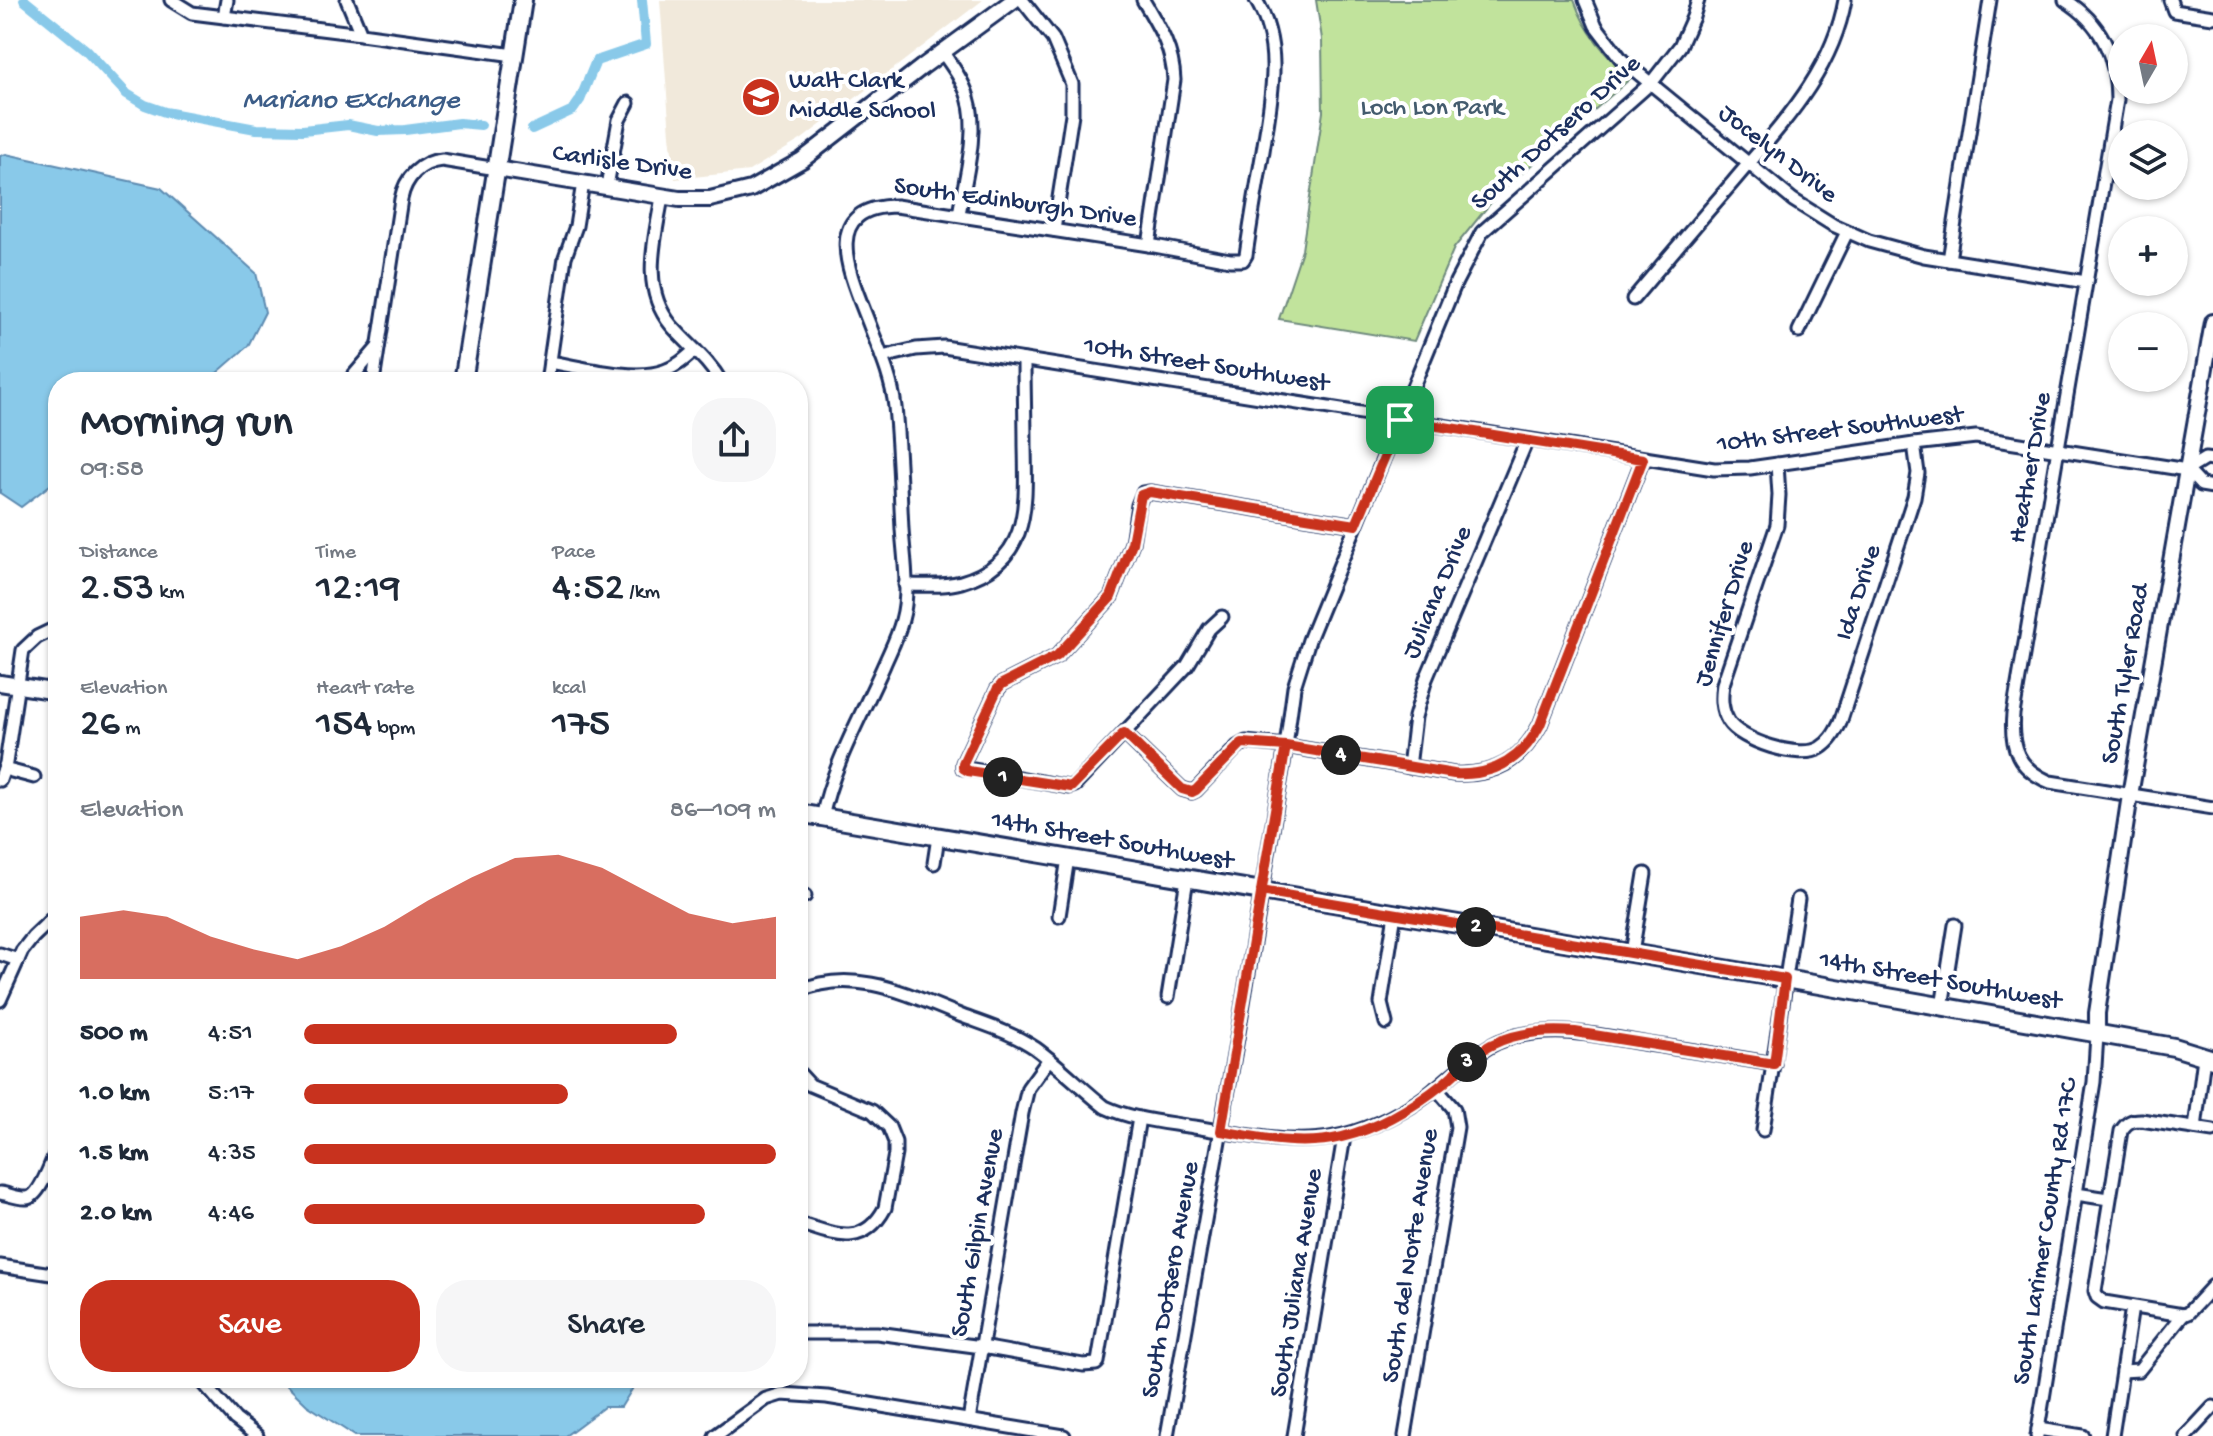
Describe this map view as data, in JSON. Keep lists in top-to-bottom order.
{
  "streets": {
    "main road": ["14th Street Southwest"],
    "street": [
      "South Dotsero Drive",
      "Jocelyn Drive",
      "Carlisle Drive",
      "South Edinburgh Drive",
      "10th Street Southwest",
      "Heather Drive",
      "Juliana Drive",
      "Ida Drive",
      "Jennifer Drive",
      "South Tyler Road",
      "South Larimer County Rd 17C",
      "South Gilpin Avenue",
      "South del Norte Avenue",
      "South Dotsero Avenue",
      "South Juliana Avenue"
    ]
  },
  "crossings": [
    ["South Dotsero Drive", "Jocelyn Drive"],
    ["South Dotsero Drive", "10th Street Southwest"],
    ["South Dotsero Drive", "14th Street Southwest"],
    ["South Dotsero Drive", "South Dotsero Avenue"],
    ["Jocelyn Drive", "Heather Drive"],
    ["South Edinburgh Drive", "10th Street Southwest"],
    ["South Edinburgh Drive", "14th Street Southwest"],
    ["10th Street Southwest", "Heather Drive"],
    ["10th Street Southwest", "Juliana Drive"],
    ["10th Street Southwest", "Ida Drive"],
    ["10th Street Southwest", "Jennifer Drive"],
    ["10th Street Southwest", "South Tyler Road"],
    ["Heather Drive", "South Tyler Road"],
    ["Ida Drive", "Jennifer Drive"],
    ["South Tyler Road", "14th Street Southwest"],
    ["South Tyler Road", "South Larimer County Rd 17C"],
    ["14th Street Southwest", "South Larimer County Rd 17C"]
  ],
  "water": ["Mariano Exchange"],
  "parks": ["Loch Lon Park"],
  "places": {
    "school or university": ["Walt Clark Middle School"]
  },
  "north": "top",
  "page": {
    "map_buttons": ["+", "−"],
    "heading": ["Morning run", "09:58"],
    "stats": [
      ["Distance", "2.53 km"],
      ["Time", "12:19"],
      ["Pace", "4:52 /km"],
      ["Elevation", "26 m"],
      ["Heart rate", "154 bpm"],
      ["kcal", "175"]
    ],
    "pins": [
      "4",
      "1",
      "2",
      "3"
    ],
    "chart": ["Elevation", "86–109 m"],
    "list": [
      {
        "name": "500 m",
        "note": "4:51"
      },
      {
        "name": "1.0 km",
        "note": "5:17"
      },
      {
        "name": "1.5 km",
        "note": "4:35"
      },
      {
        "name": "2.0 km",
        "note": "4:46"
      }
    ],
    "buttons": ["Save", "Share"]
  }
}
